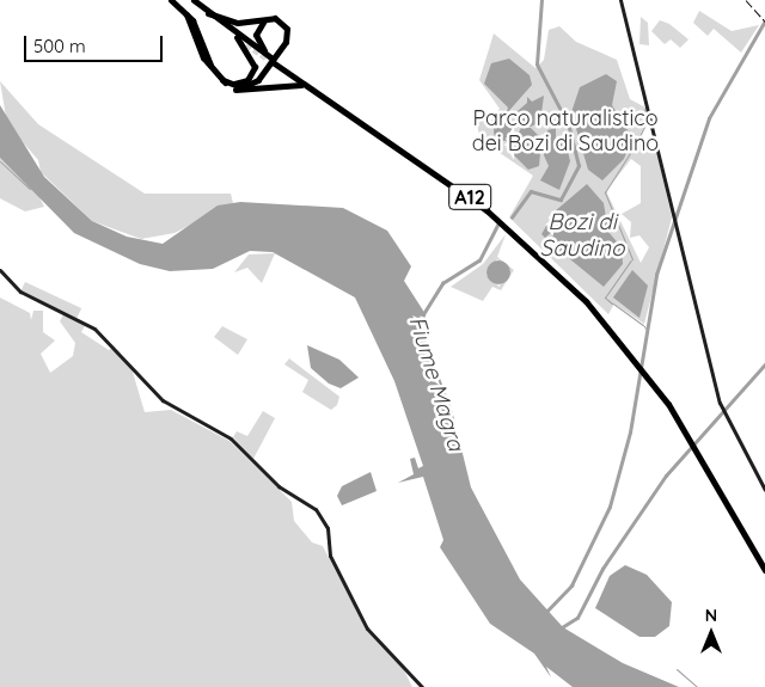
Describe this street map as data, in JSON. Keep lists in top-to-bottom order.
{
  "streets": {
    "highway": ["A12"]
  },
  "water": ["Bozi di Saudino", "Fiume Magra"],
  "parks": ["Parco naturalistico dei Bozi di Saudino"],
  "scale_bar": "500 m",
  "north": "top"
}
